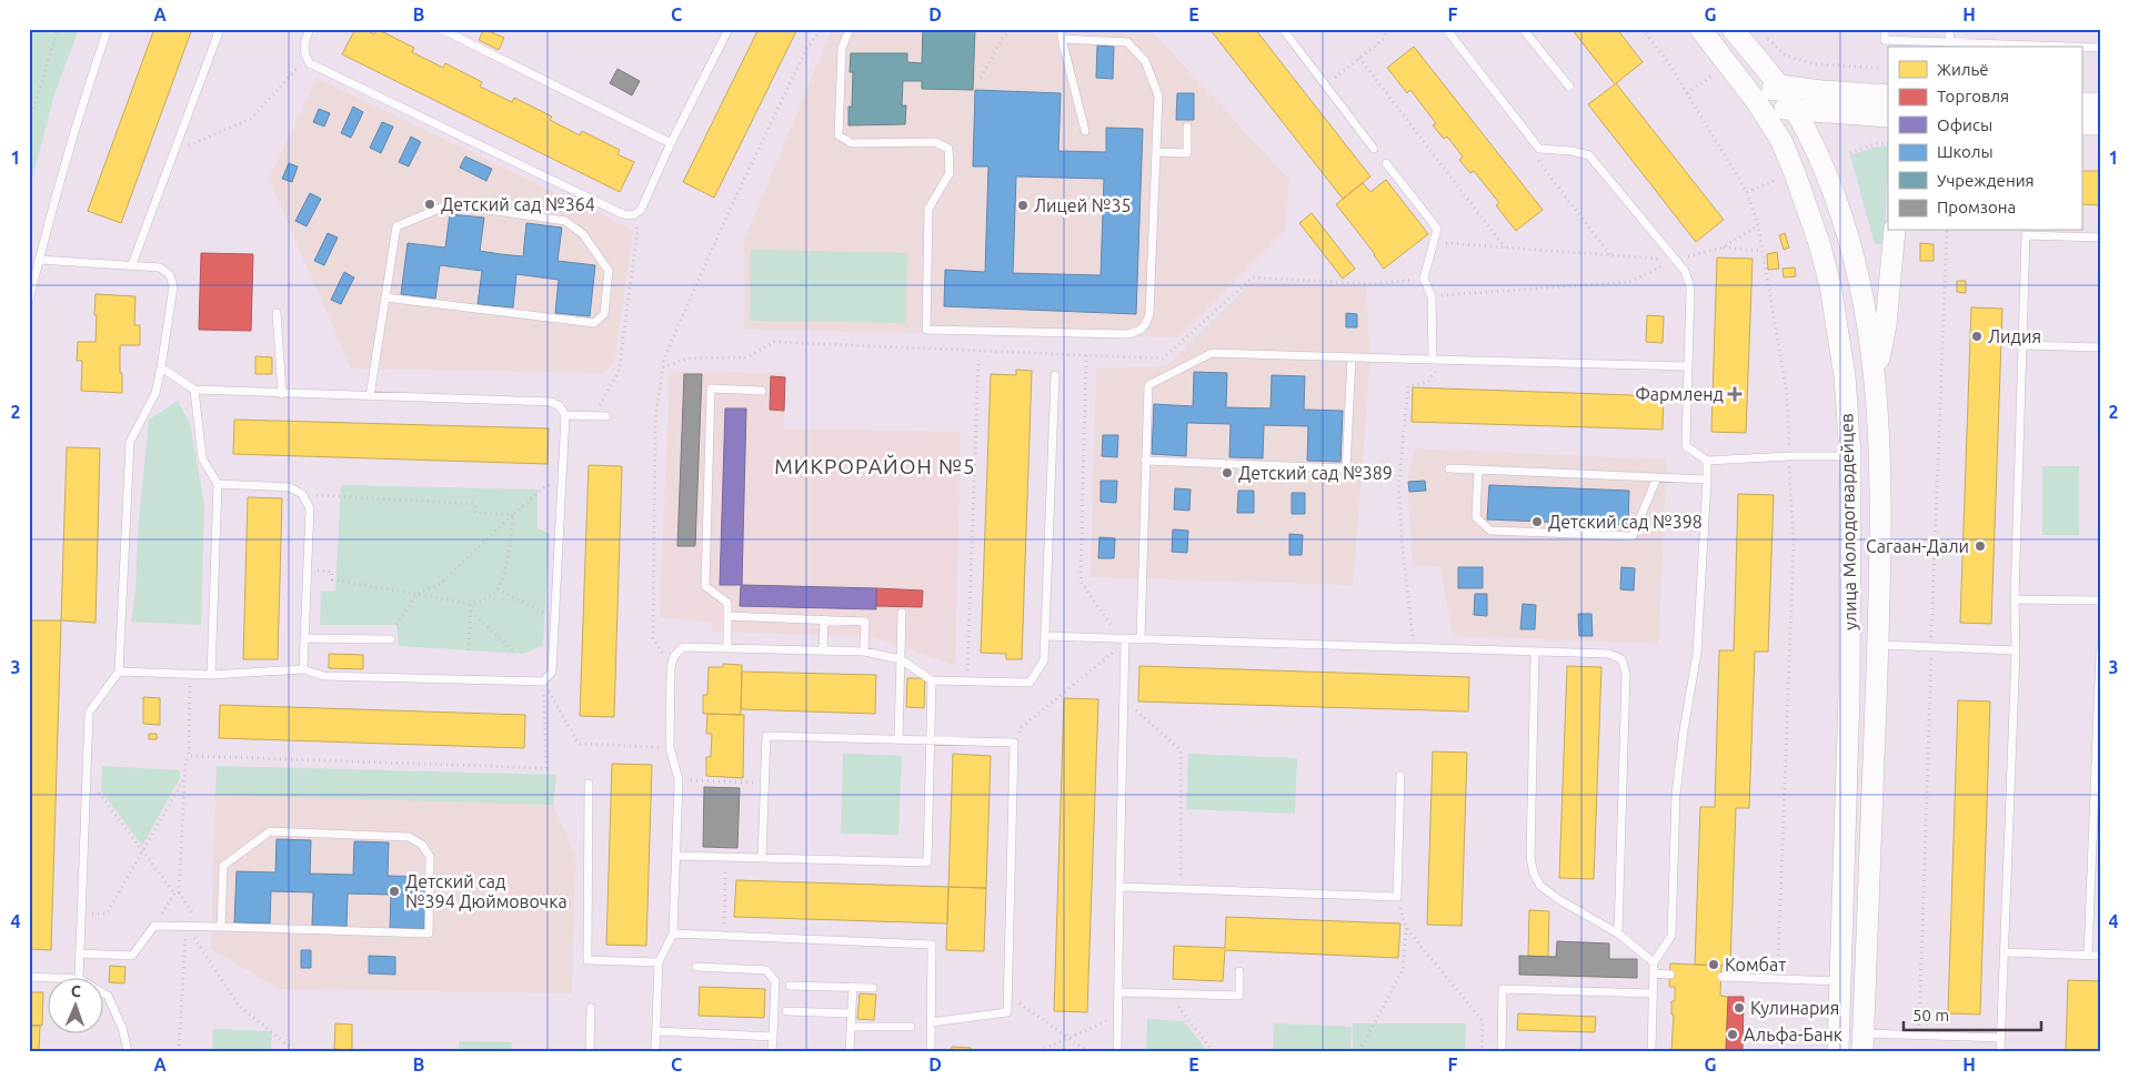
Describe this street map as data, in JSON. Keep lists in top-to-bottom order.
{
  "streets": {
    "main road": ["улица Молодогвардейцев"]
  },
  "districts": ["МИКРОРАЙОН №5"],
  "places": {
    "other": [
      "Детский сад №364",
      "Лицей №35",
      "Лидия",
      "Детский сад №389",
      "Детский сад №398",
      "Сагаан-Дали",
      "Детский сад №394 Дюймовочка",
      "Комбат",
      "Кулинария",
      "Альфа-Банк"
    ],
    "health": ["Фармленд"]
  },
  "legend": [
    "Жильё",
    "Торговля",
    "Офисы",
    "Школы",
    "Учреждения",
    "Промзона"
  ],
  "scale_bar": "50 m",
  "north": "top",
  "grid": {
    "columns": [
      "A",
      "B",
      "C",
      "D",
      "E",
      "F",
      "G",
      "H"
    ],
    "rows": [
      "1",
      "2",
      "3",
      "4"
    ]
  }
}
